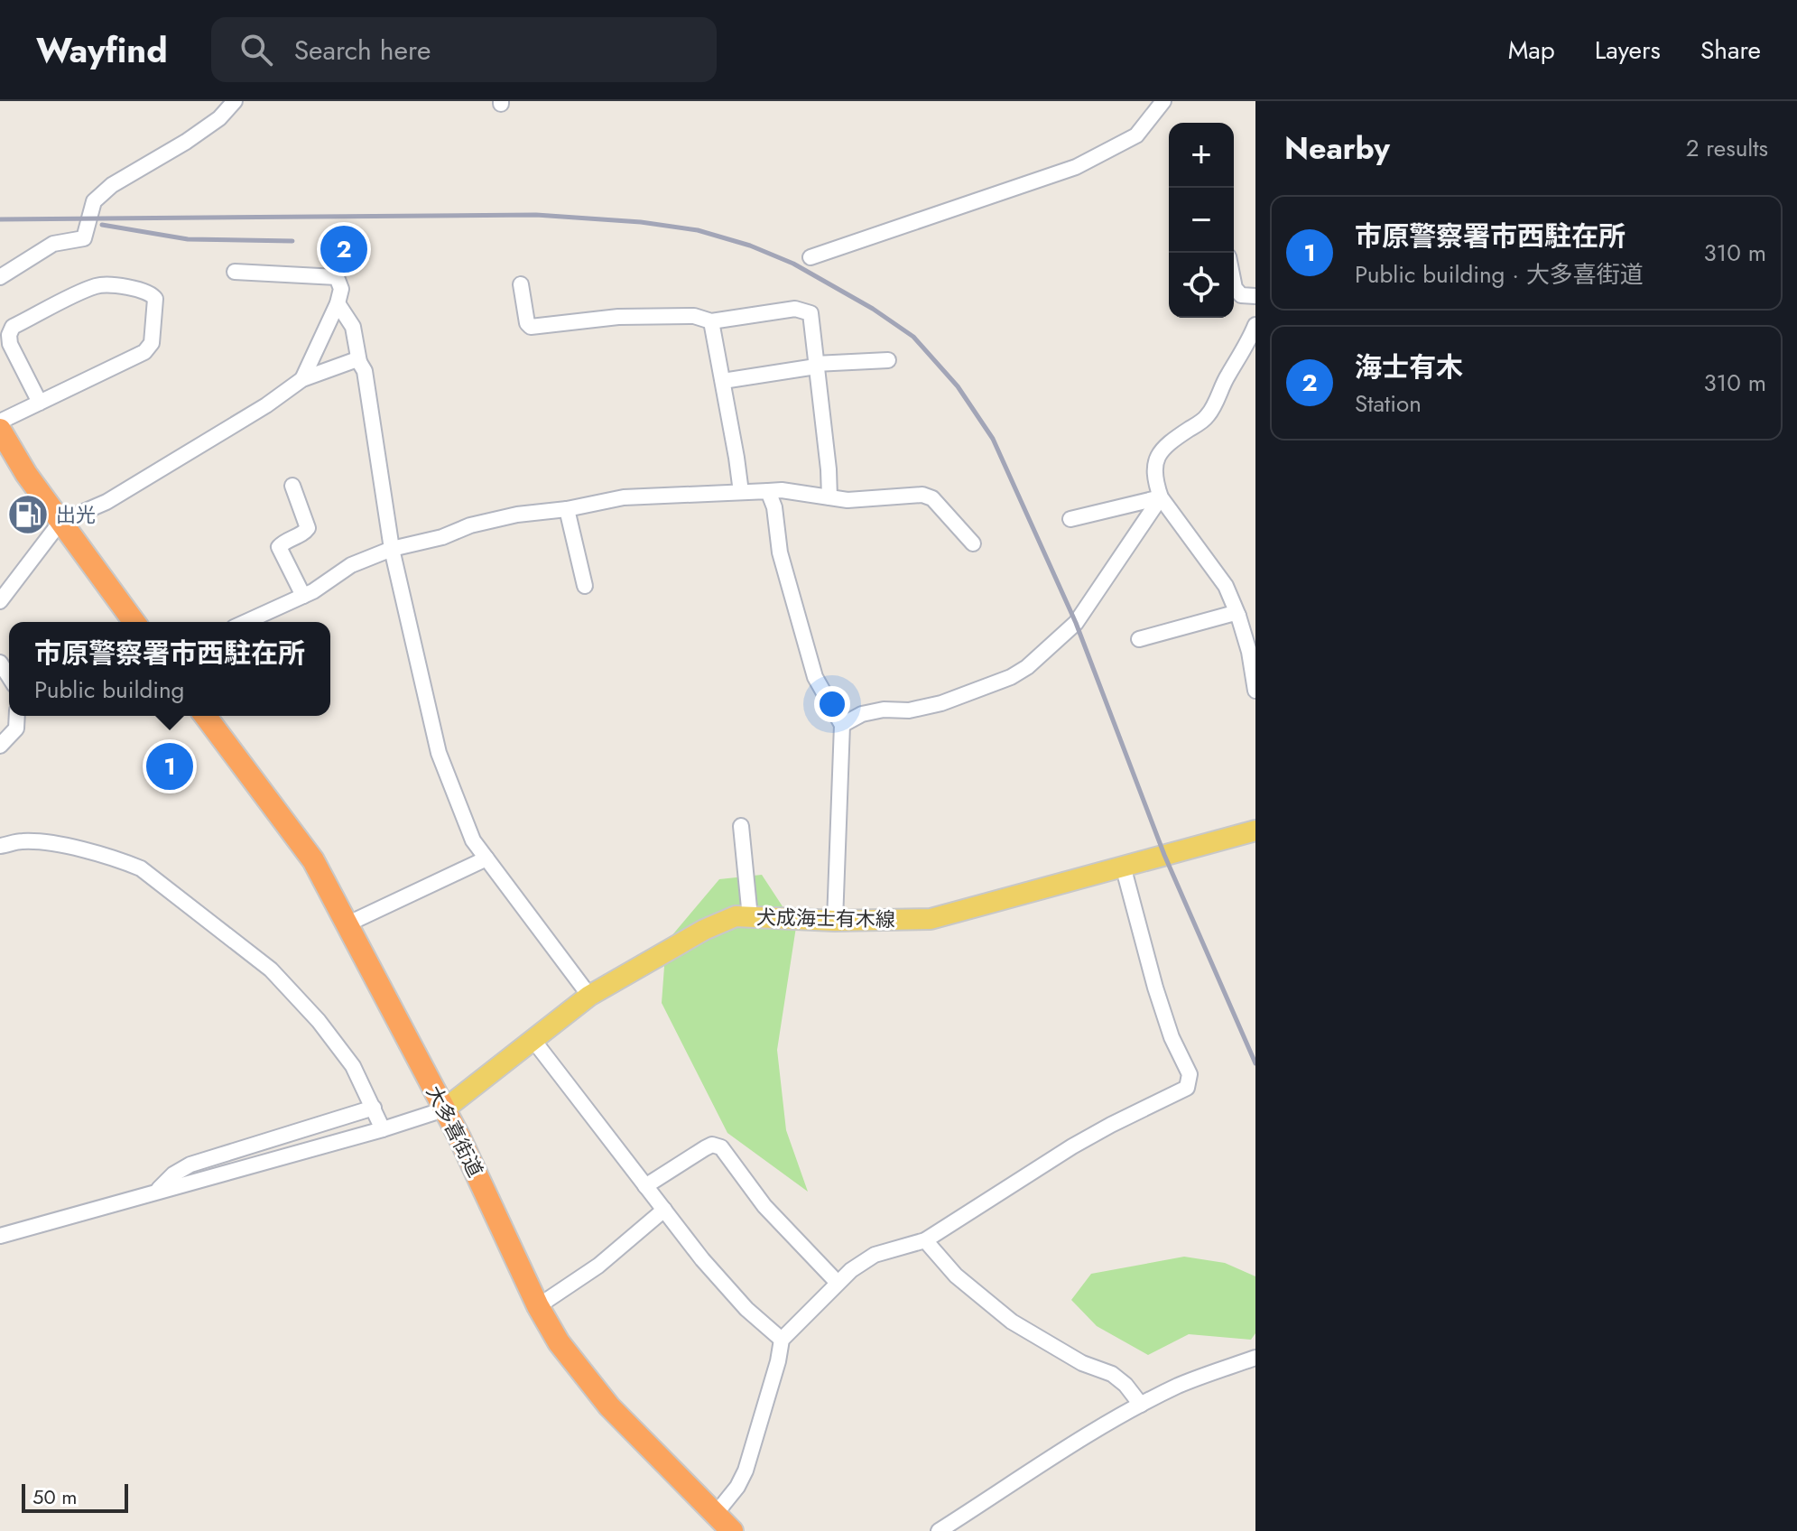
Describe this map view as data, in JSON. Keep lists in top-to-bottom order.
{
  "streets": {
    "highway": ["大多喜街道"],
    "main road": ["犬成海士有木線"]
  },
  "crossings": [
    ["犬成海士有木線", "大多喜街道"]
  ],
  "places": {
    "fuel station": ["出光"]
  },
  "scale_bar": "50 m",
  "page": {
    "header": "Wayfind",
    "search": "Search here",
    "nav": ["Map", "Layers", "Share"],
    "heading": ["Nearby", "2 results"],
    "map_buttons": ["+", "−"],
    "list": [
      {
        "mark": "1",
        "name": "市原警察署市西駐在所",
        "note": "Public building · 大多喜街道",
        "value": "310 m"
      },
      {
        "mark": "2",
        "name": "海士有木",
        "note": "Station",
        "value": "310 m"
      }
    ],
    "pins": ["2", "1"],
    "popup": ["市原警察署市西駐在所", "Public building"],
    "scale": "50 m"
  }
}
